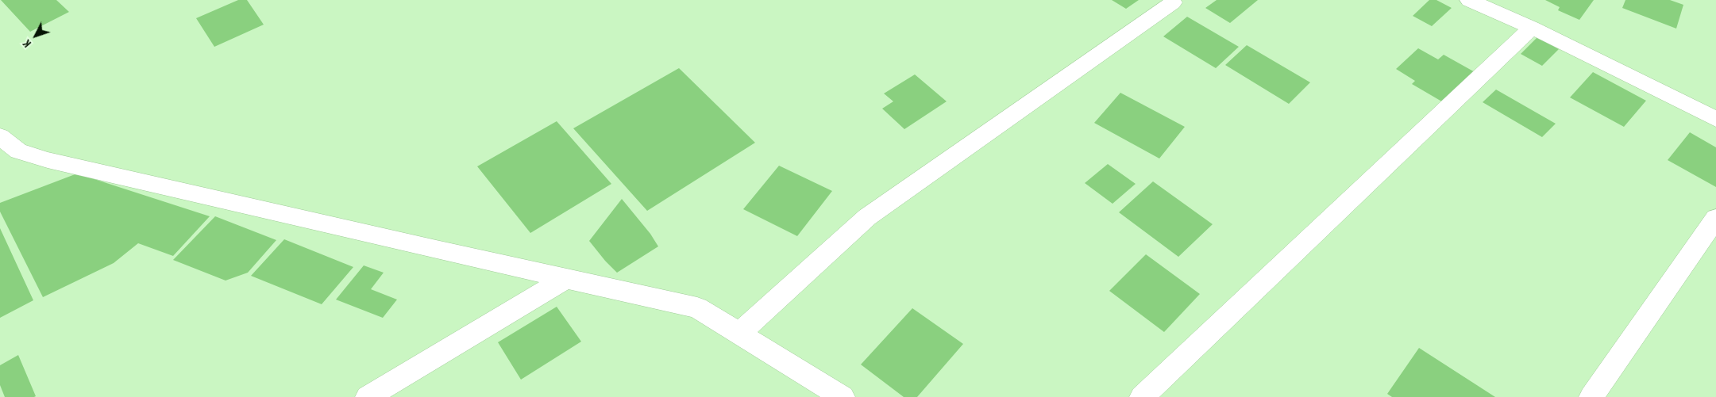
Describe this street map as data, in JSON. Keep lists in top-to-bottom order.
{
  "north": "bottom left"
}
